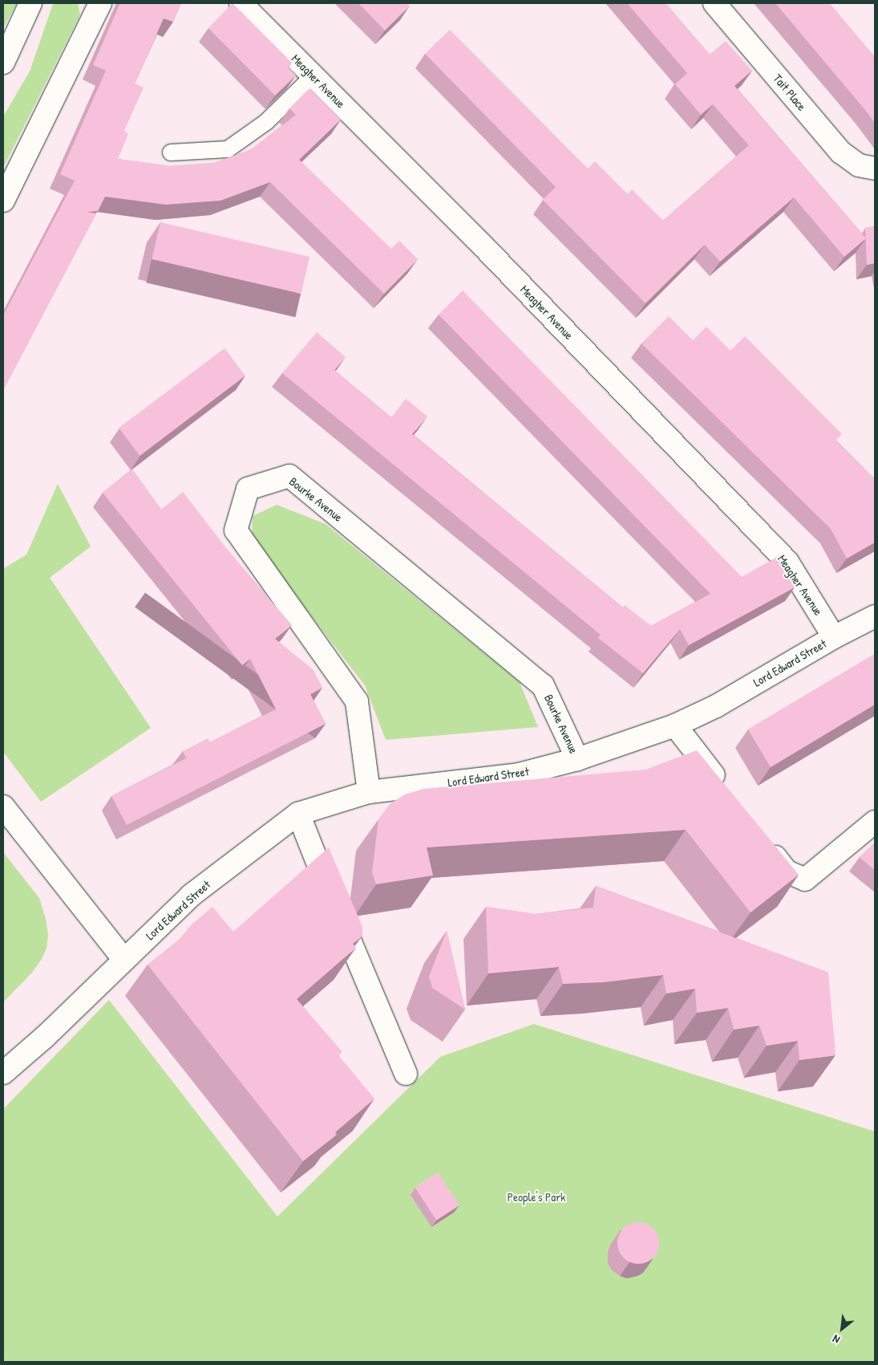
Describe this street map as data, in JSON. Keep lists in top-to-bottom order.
{
  "streets": {
    "street": [
      "Meagher Avenue",
      "Tait Place",
      "Bourke Avenue",
      "Lord Edward Street"
    ]
  },
  "crossings": [
    ["Meagher Avenue", "Lord Edward Street"],
    ["Bourke Avenue", "Lord Edward Street"]
  ],
  "parks": ["People's Park"],
  "north": "bottom left"
}
